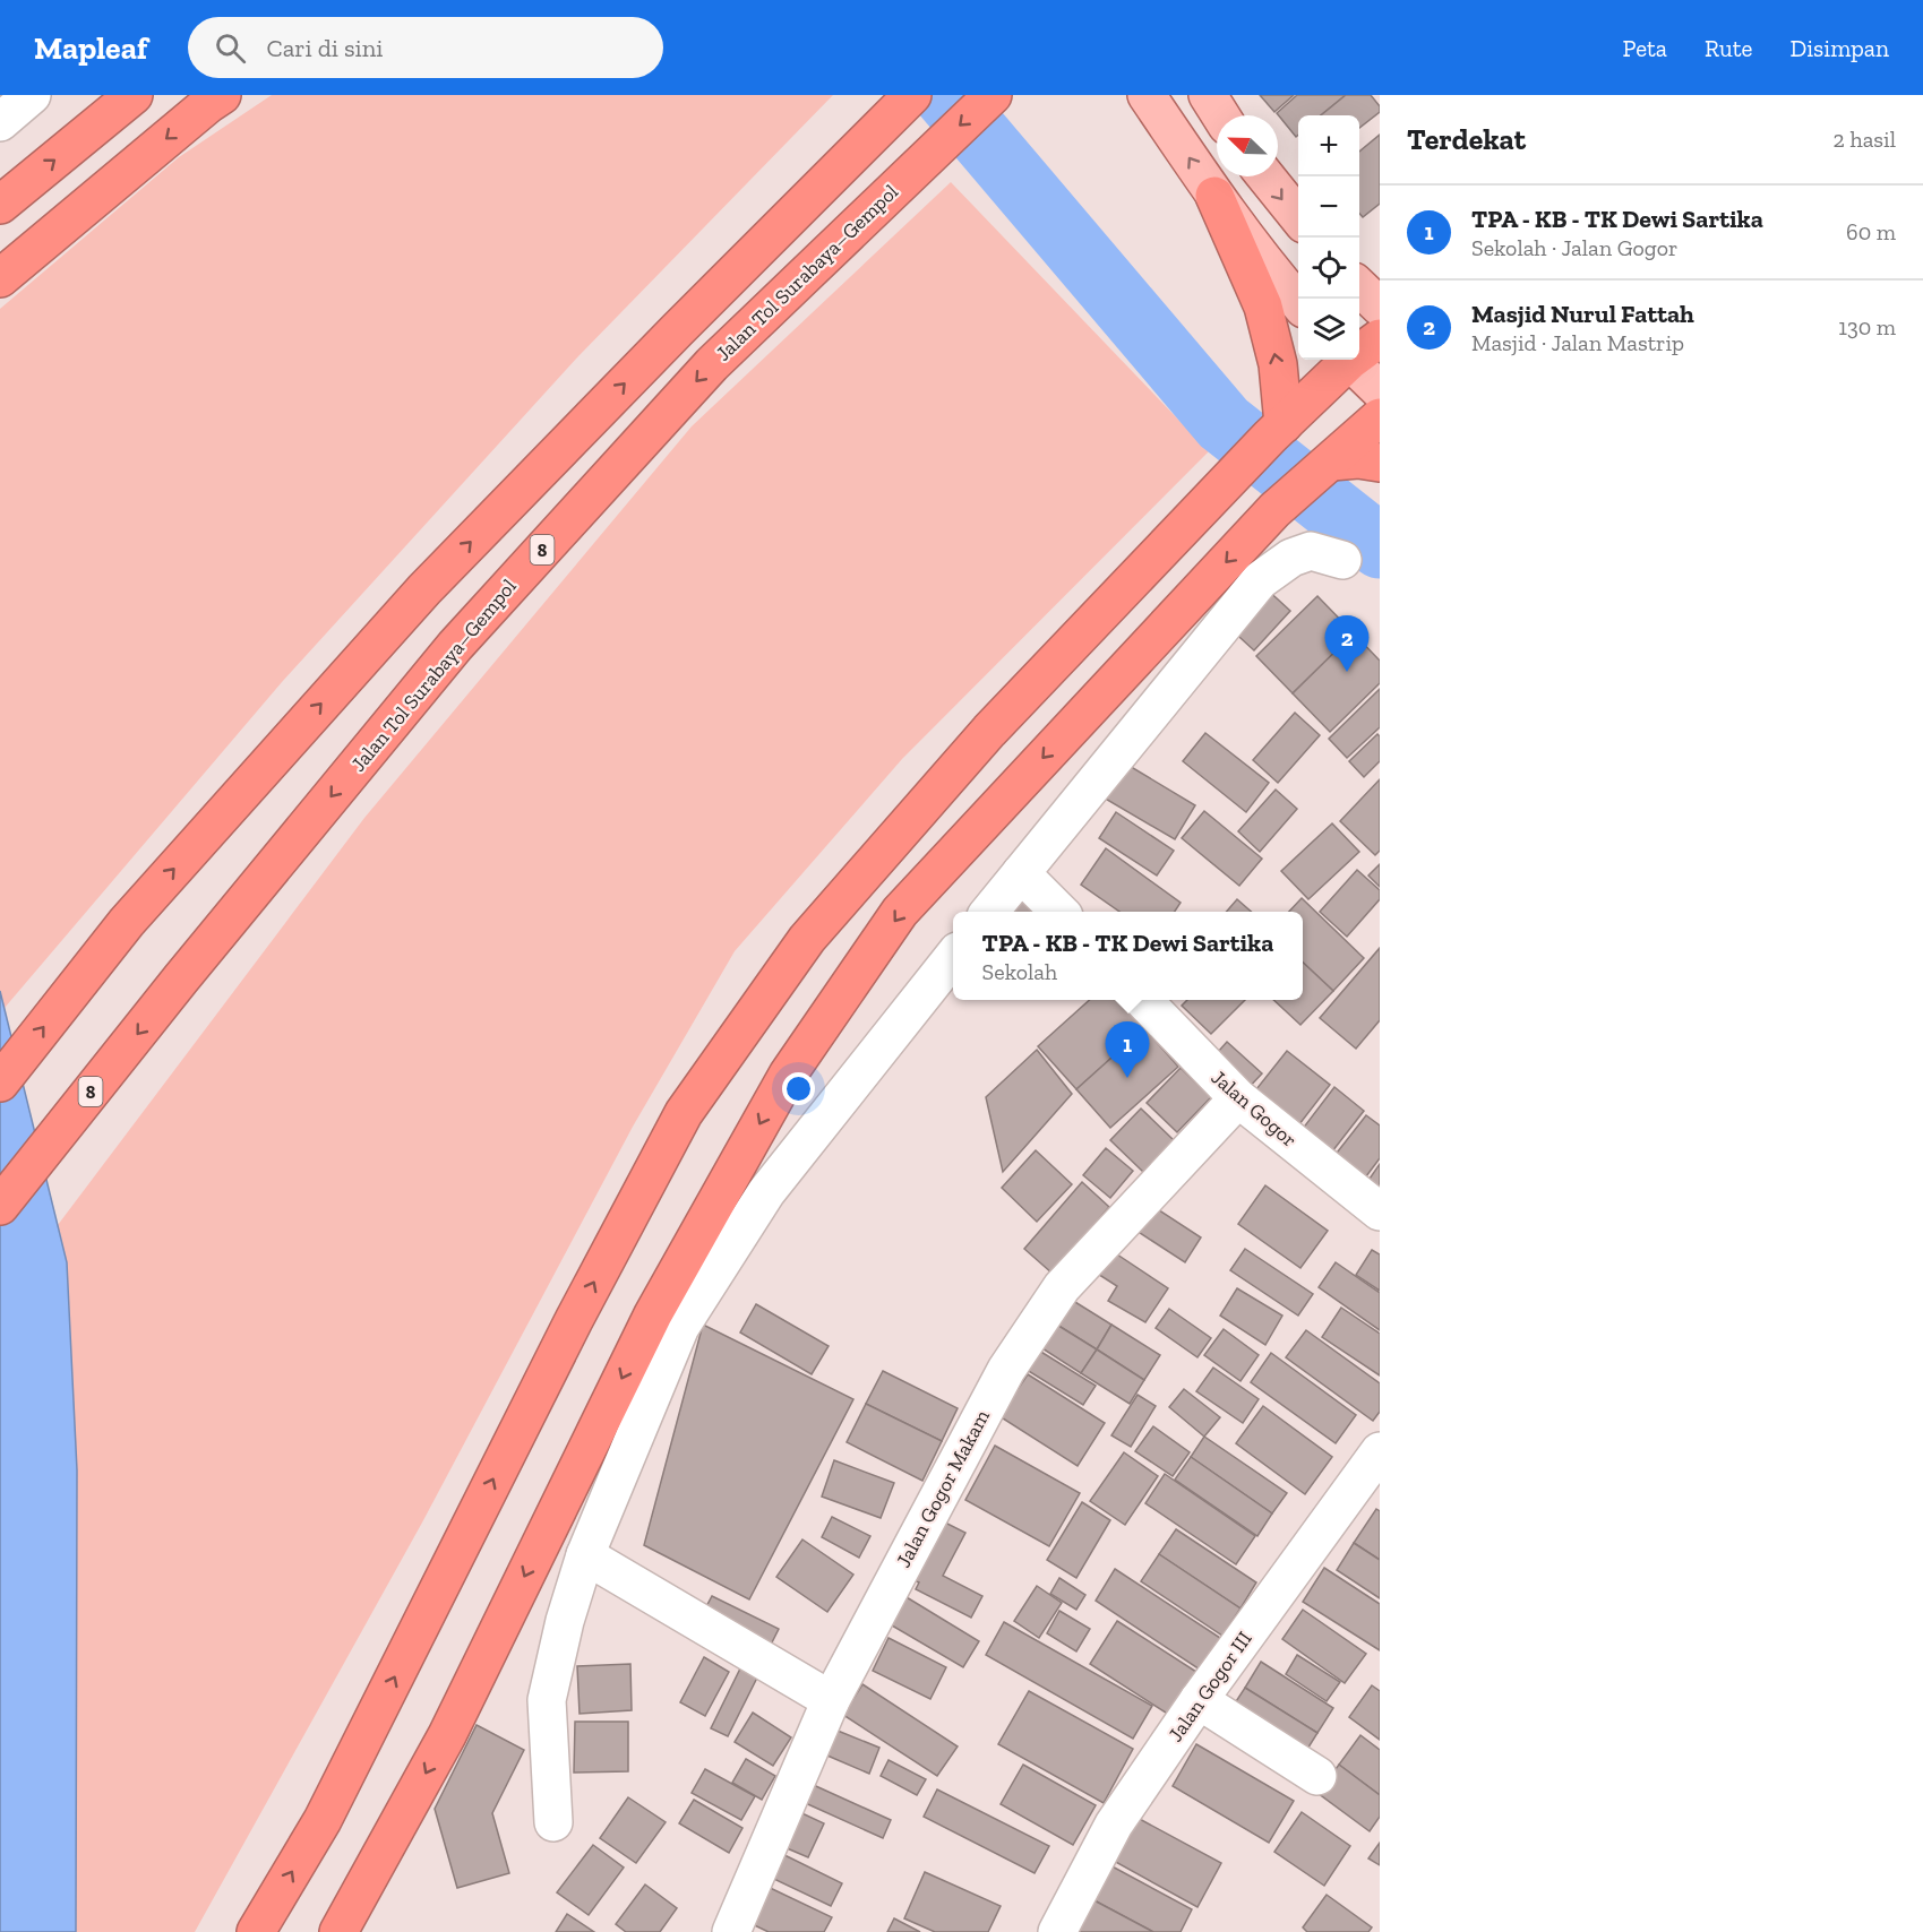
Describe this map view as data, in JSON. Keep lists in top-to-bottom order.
{
  "streets": {
    "highway": ["Jalan Tol Surabaya–Gempol", "8"],
    "street": ["Jalan Gogor", "Jalan Gogor Makam", "Jalan Gogor III"]
  },
  "crossings": [
    ["Jalan Gogor", "Jalan Gogor Makam"]
  ],
  "north": "top left",
  "page": {
    "header": "Mapleaf",
    "search": "Cari di sini",
    "nav": ["Peta", "Rute", "Disimpan"],
    "heading": ["Terdekat", "2 hasil"],
    "map_buttons": ["+", "−"],
    "list": [
      {
        "mark": "1",
        "name": "TPA - KB - TK Dewi Sartika",
        "note": "Sekolah · Jalan Gogor",
        "value": "60 m"
      },
      {
        "mark": "2",
        "name": "Masjid Nurul Fattah",
        "note": "Masjid · Jalan Mastrip",
        "value": "130 m"
      }
    ],
    "pins": ["2", "1"],
    "popup": ["TPA - KB - TK Dewi Sartika", "Sekolah"]
  }
}
